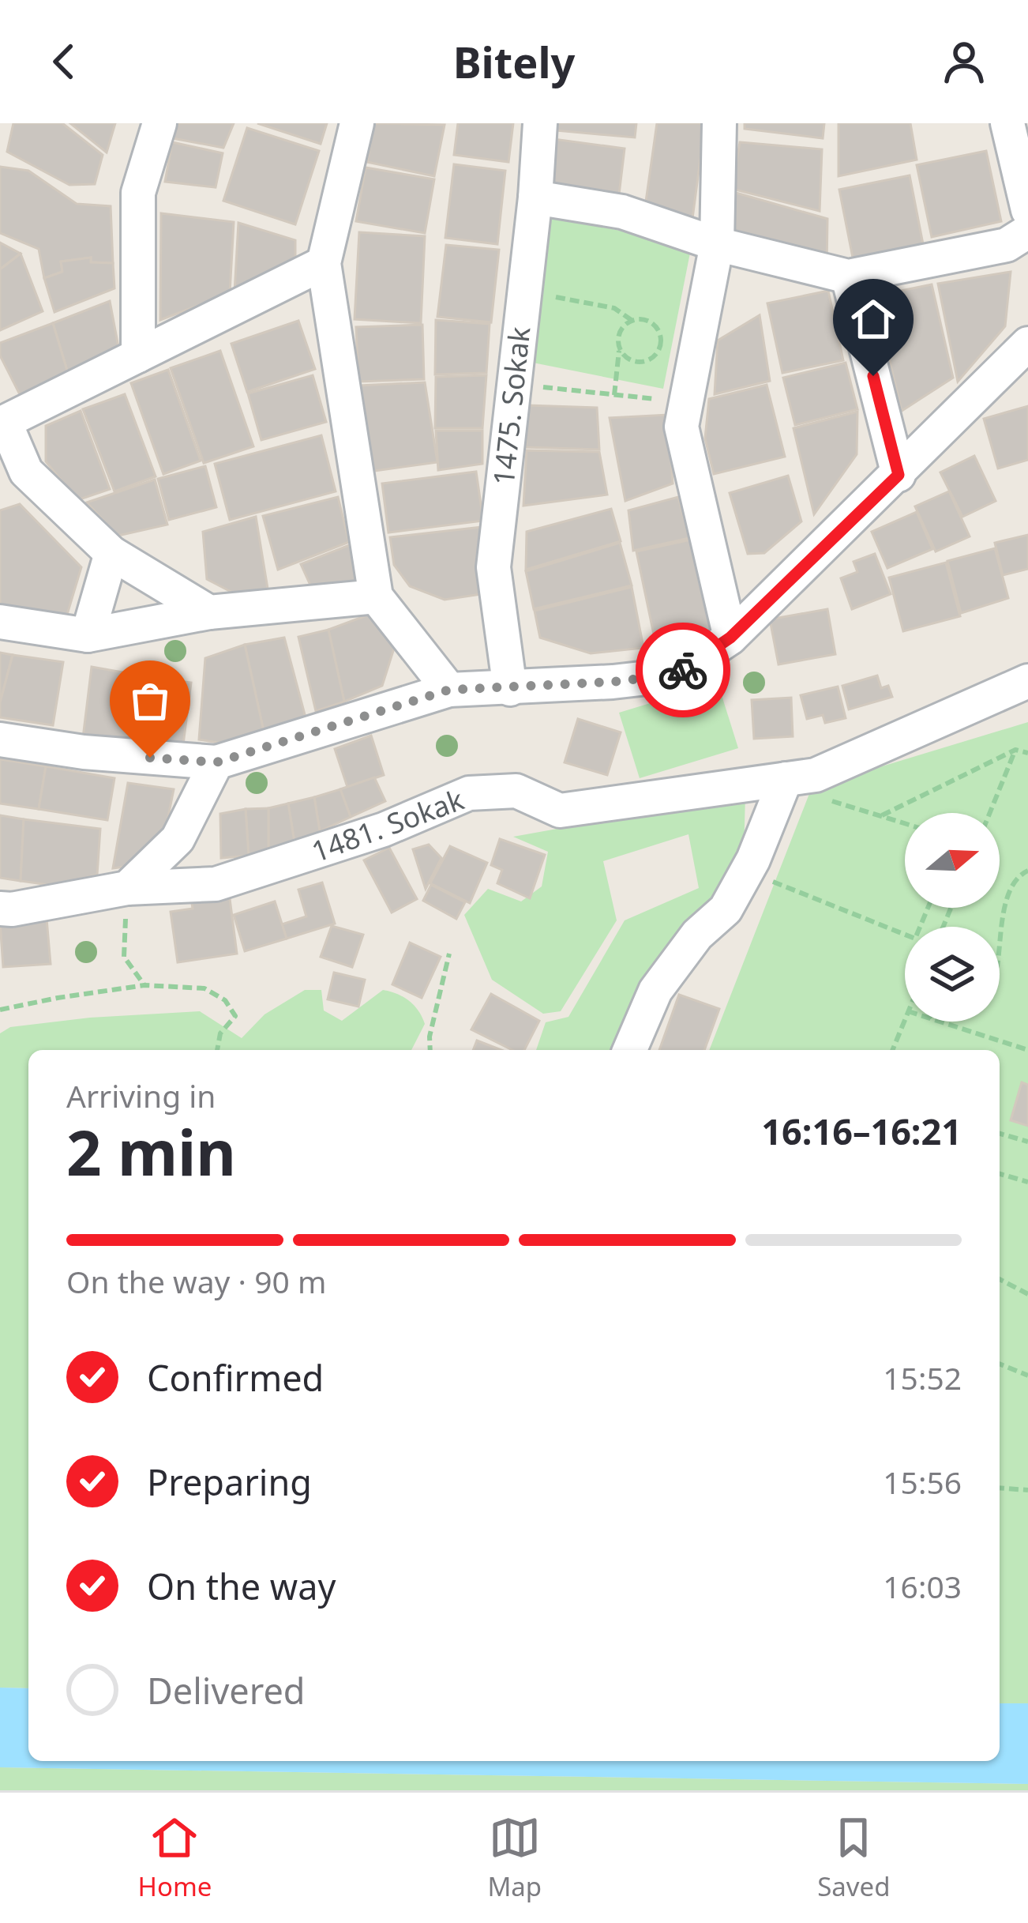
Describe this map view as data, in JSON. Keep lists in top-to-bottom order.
{
  "streets": {
    "street": ["1475. Sokak", "1481. Sokak"]
  },
  "north": "right",
  "page": {
    "header": "Bitely",
    "heading": ["2 min", "Arriving in", "16:16–16:21"],
    "bar": "On the way · 90 m",
    "list": [
      ["Confirmed", "15:52"],
      ["Preparing", "15:56"],
      ["On the way", "16:03"],
      "Delivered"
    ],
    "tabs": ["Home", "Map", "Saved"]
  }
}
